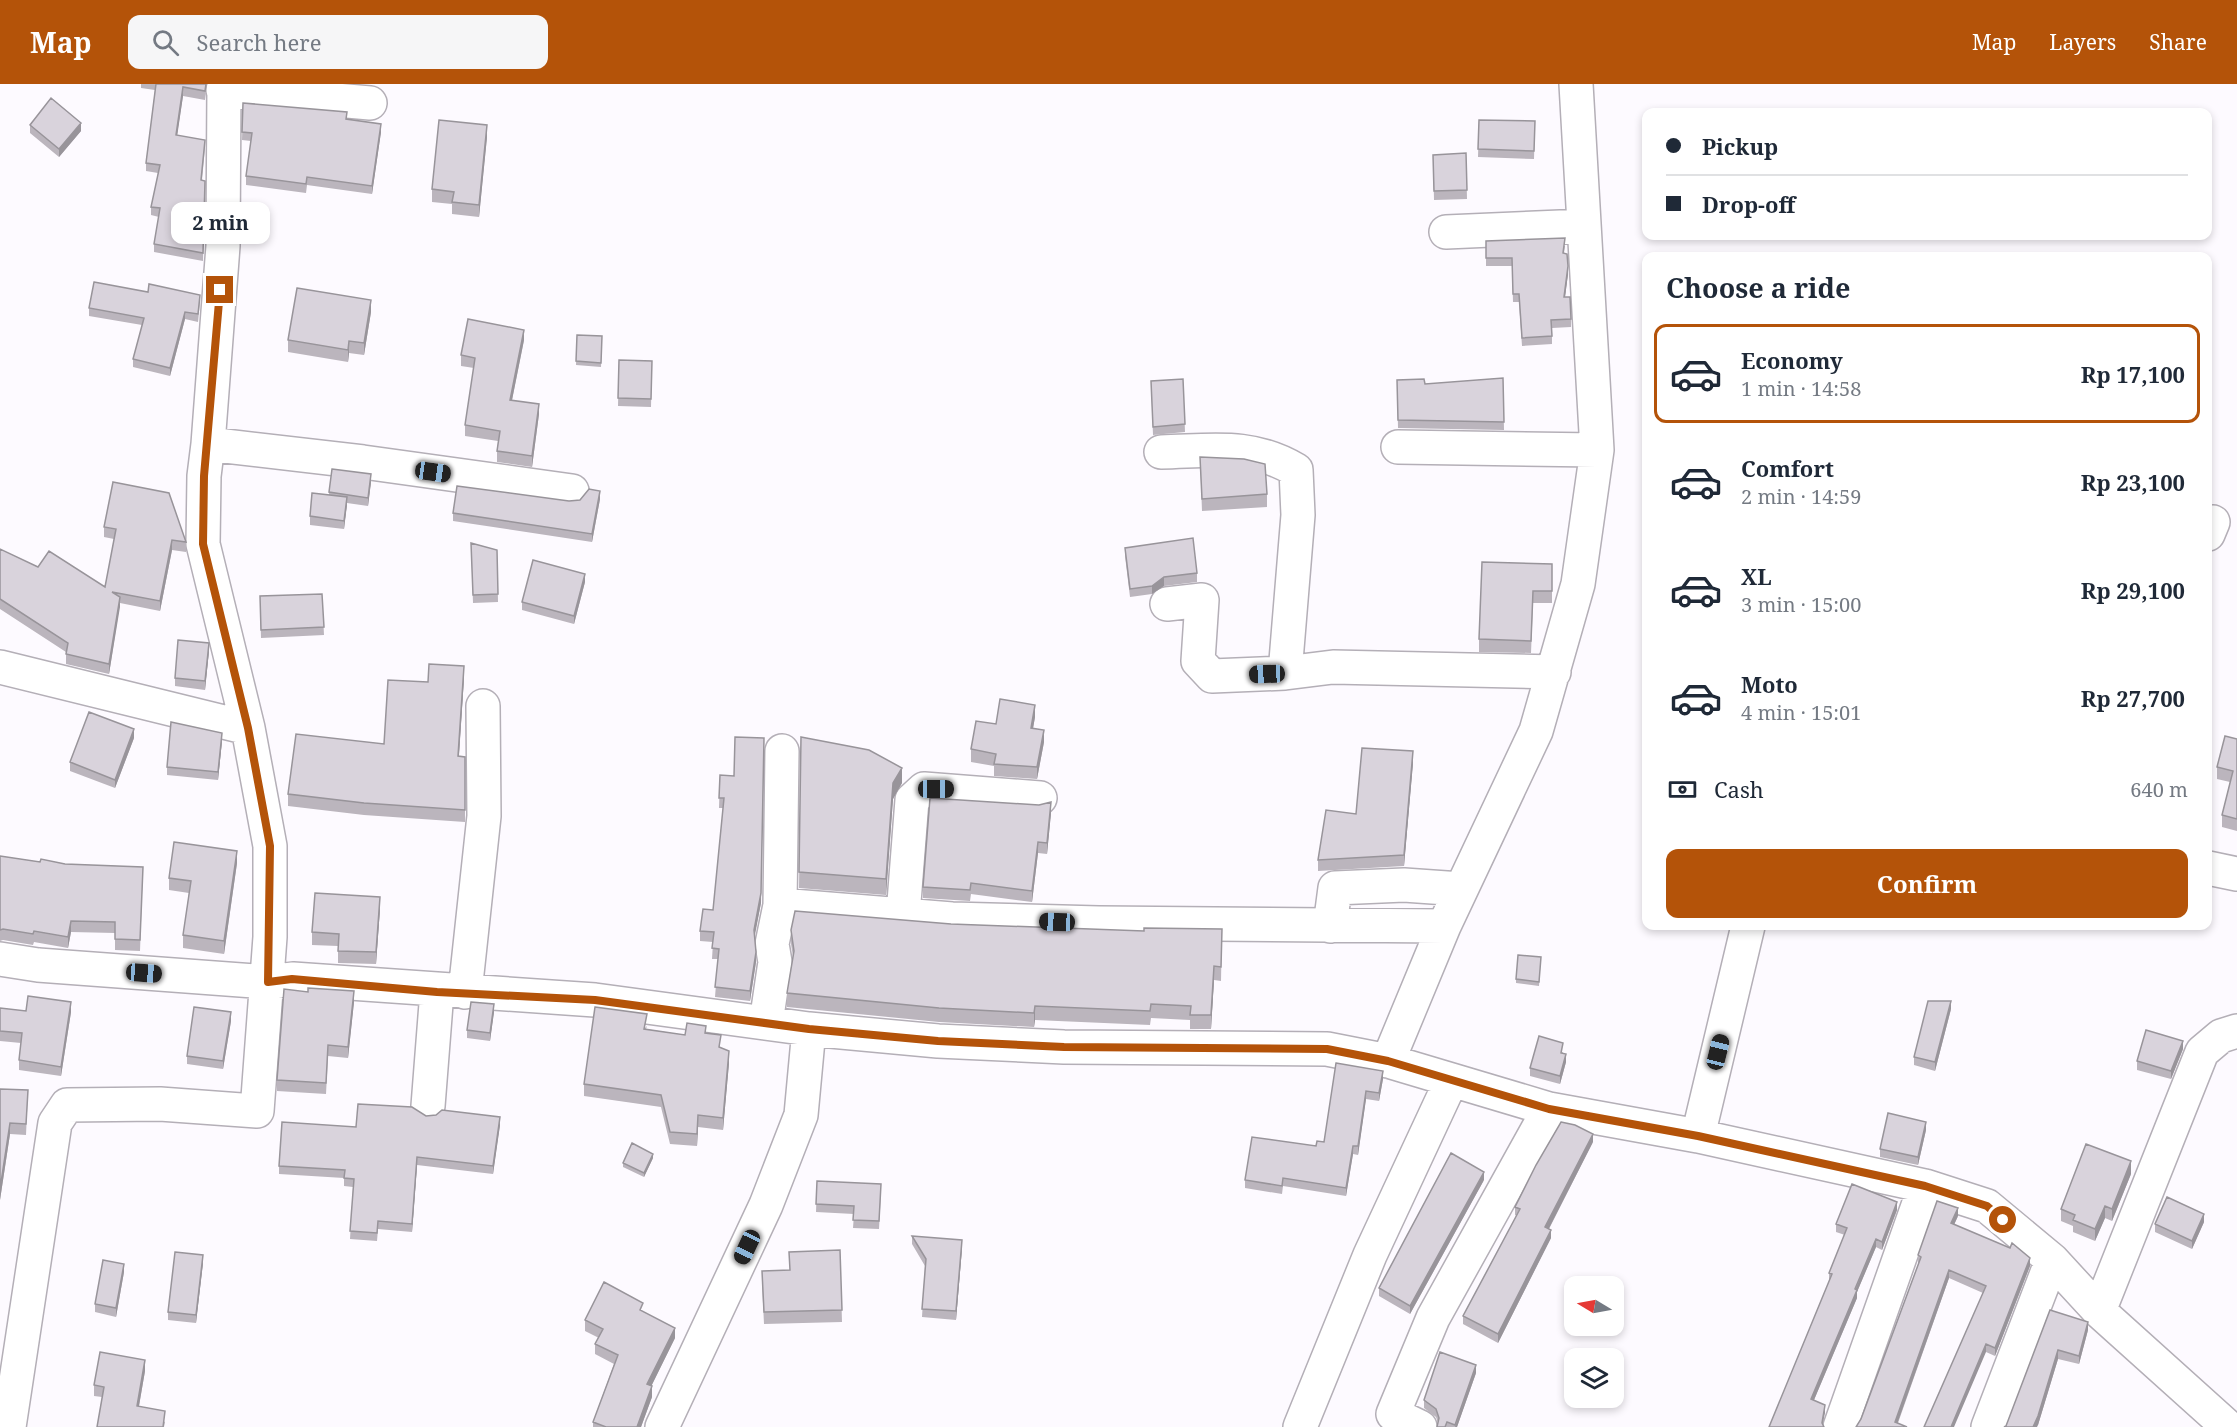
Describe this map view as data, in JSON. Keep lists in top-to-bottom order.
{
  "north": "left",
  "page": {
    "header": "Map",
    "search": "Search here",
    "nav": ["Map", "Layers", "Share"],
    "banner": ["Pickup", "Drop-off"],
    "bubble": "2 min",
    "heading": "Choose a ride",
    "list": [
      {
        "name": "Economy",
        "note": "1 min · 14:58",
        "value": "Rp 17,100"
      },
      {
        "name": "Comfort",
        "note": "2 min · 14:59",
        "value": "Rp 23,100"
      },
      {
        "name": "XL",
        "note": "3 min · 15:00",
        "value": "Rp 29,100"
      },
      {
        "name": "Moto",
        "note": "4 min · 15:01",
        "value": "Rp 27,700"
      }
    ],
    "pay": ["Cash", "640 m"],
    "buttons": "Confirm"
  }
}
